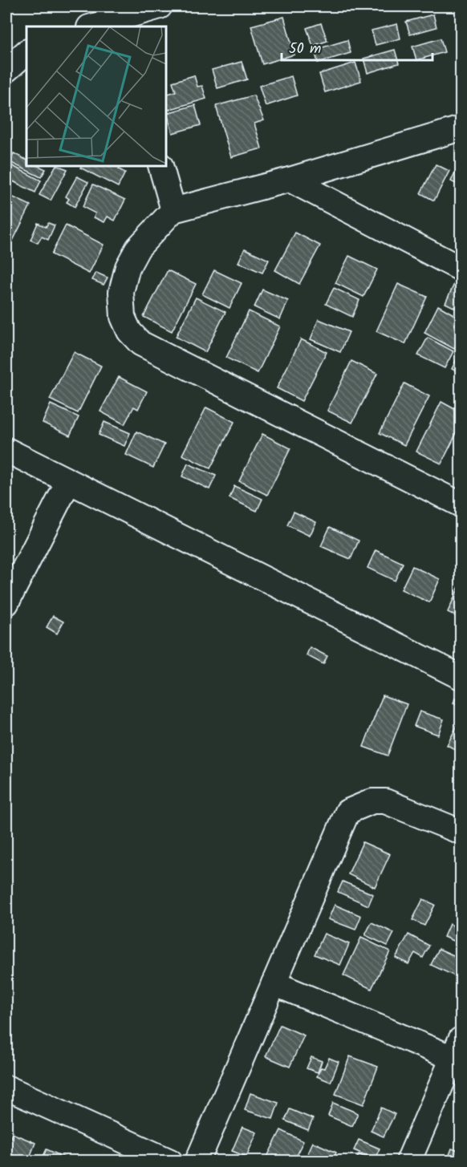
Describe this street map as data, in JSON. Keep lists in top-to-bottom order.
{
  "scale_bar": "50 m"
}
